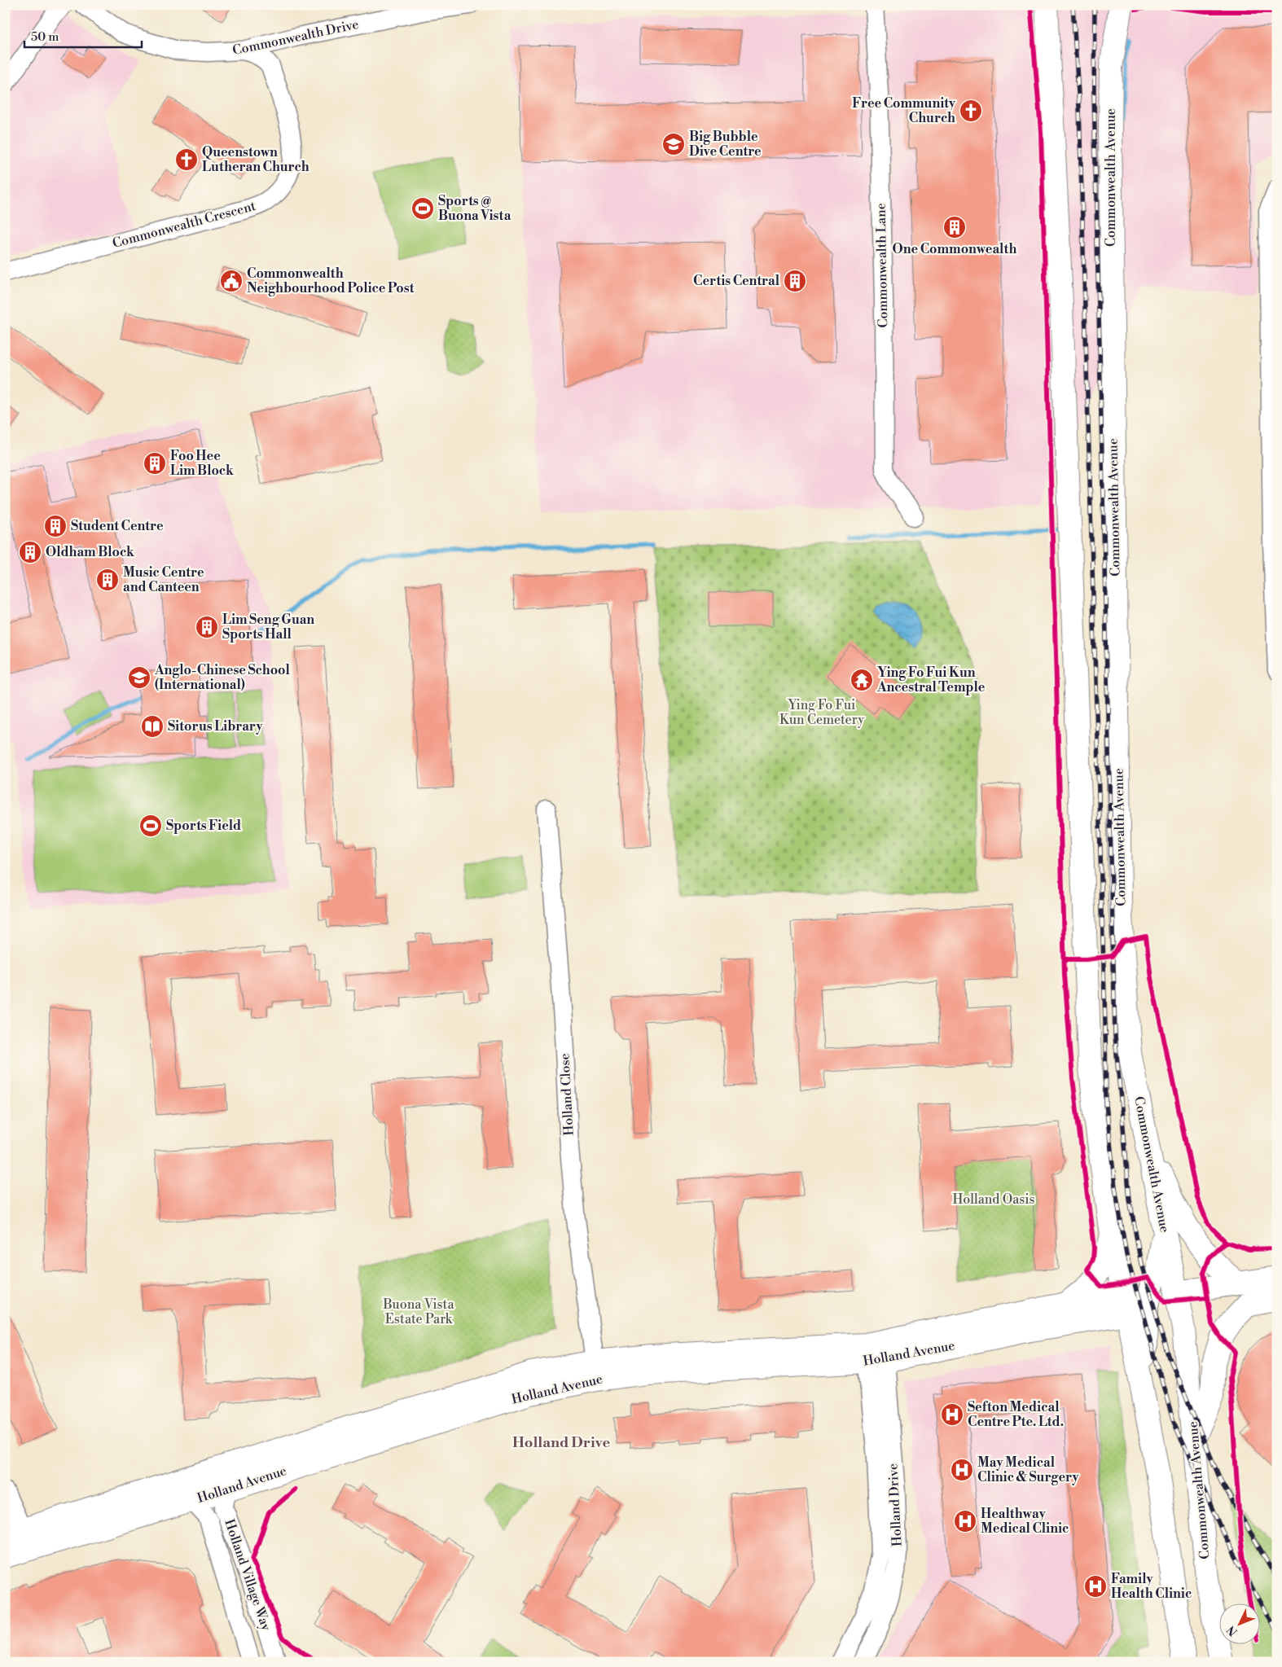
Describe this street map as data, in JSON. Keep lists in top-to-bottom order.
{
  "streets": {
    "main road": ["Commonwealth Avenue", "Holland Avenue"],
    "street": [
      "Commonwealth Drive",
      "Commonwealth Crescent",
      "Commonwealth Lane",
      "Holland Close",
      "Holland Drive",
      "Holland Village Way"
    ]
  },
  "crossings": [
    ["Commonwealth Avenue", "Holland Avenue"],
    ["Holland Close", "Holland Avenue"],
    ["Holland Avenue", "Holland Drive"],
    ["Holland Avenue", "Holland Village Way"]
  ],
  "districts": ["Holland Drive"],
  "parks": ["Ying Fo Fui Kun Cemetery", "Holland Oasis", "Buona Vista Estate Park"],
  "places": {
    "church": ["Free Community Church", "Queenstown Lutheran Church"],
    "school or university": ["Big Bubble Dive Centre", "Anglo-Chinese School (International)"],
    "sports": ["Sports @ Buona Vista", "Sports Field"],
    "building": [
      "One Commonwealth",
      "Certis Central",
      "Foo Hee Lim Block",
      "Student Centre",
      "Oldham Block",
      "Music Centre and Canteen",
      "Lim Seng Guan Sports Hall"
    ],
    "public building": ["Commonwealth Neighbourhood Police Post"],
    "temple": ["Ying Fo Fui Kun Ancestral Temple"],
    "library": ["Sitorus Library"],
    "hospital": [
      "Sefton Medical Centre Pte. Ltd.",
      "May Medical Clinic & Surgery",
      "Healthway Medical Clinic",
      "Family Health Clinic"
    ]
  },
  "scale_bar": "50 m",
  "north": "bottom left"
}
